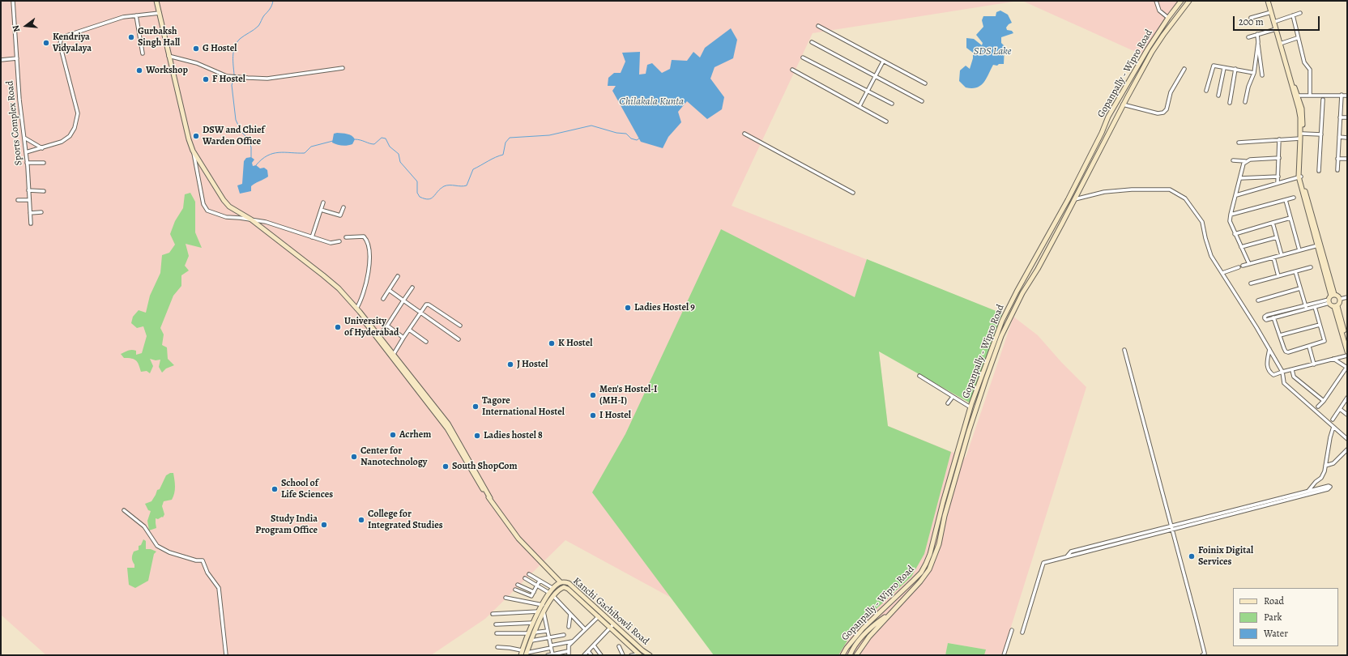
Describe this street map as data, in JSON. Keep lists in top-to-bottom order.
{
  "streets": {
    "main road": ["Gopanpally - Wipro Road", "Kanchi Gachibowli Road"],
    "street": ["Sports Complex Road"]
  },
  "water": ["SDS Lake", "Chilakala Kunta"],
  "places": [
    "Gurbaksh Singh Hall",
    "Kendriya Vidyalaya",
    "G Hostel",
    "Workshop",
    "F Hostel",
    "DSW and Chief Warden Office",
    "Ladies Hostel 9",
    "University of Hyderabad",
    "K Hostel",
    "J Hostel",
    "Men's Hostel-I (MH-I)",
    "Tagore International Hostel",
    "I Hostel",
    "Acrhem",
    "Ladies hostel 8",
    "Center for Nanotechnology",
    "South ShopCom",
    "School of Life Sciences",
    "College for Integrated Studies",
    "Study India Program Office",
    "Foinix Digital Services"
  ],
  "legend": ["Road", "Park", "Water"],
  "scale_bar": "200 m",
  "north": "left"
}
